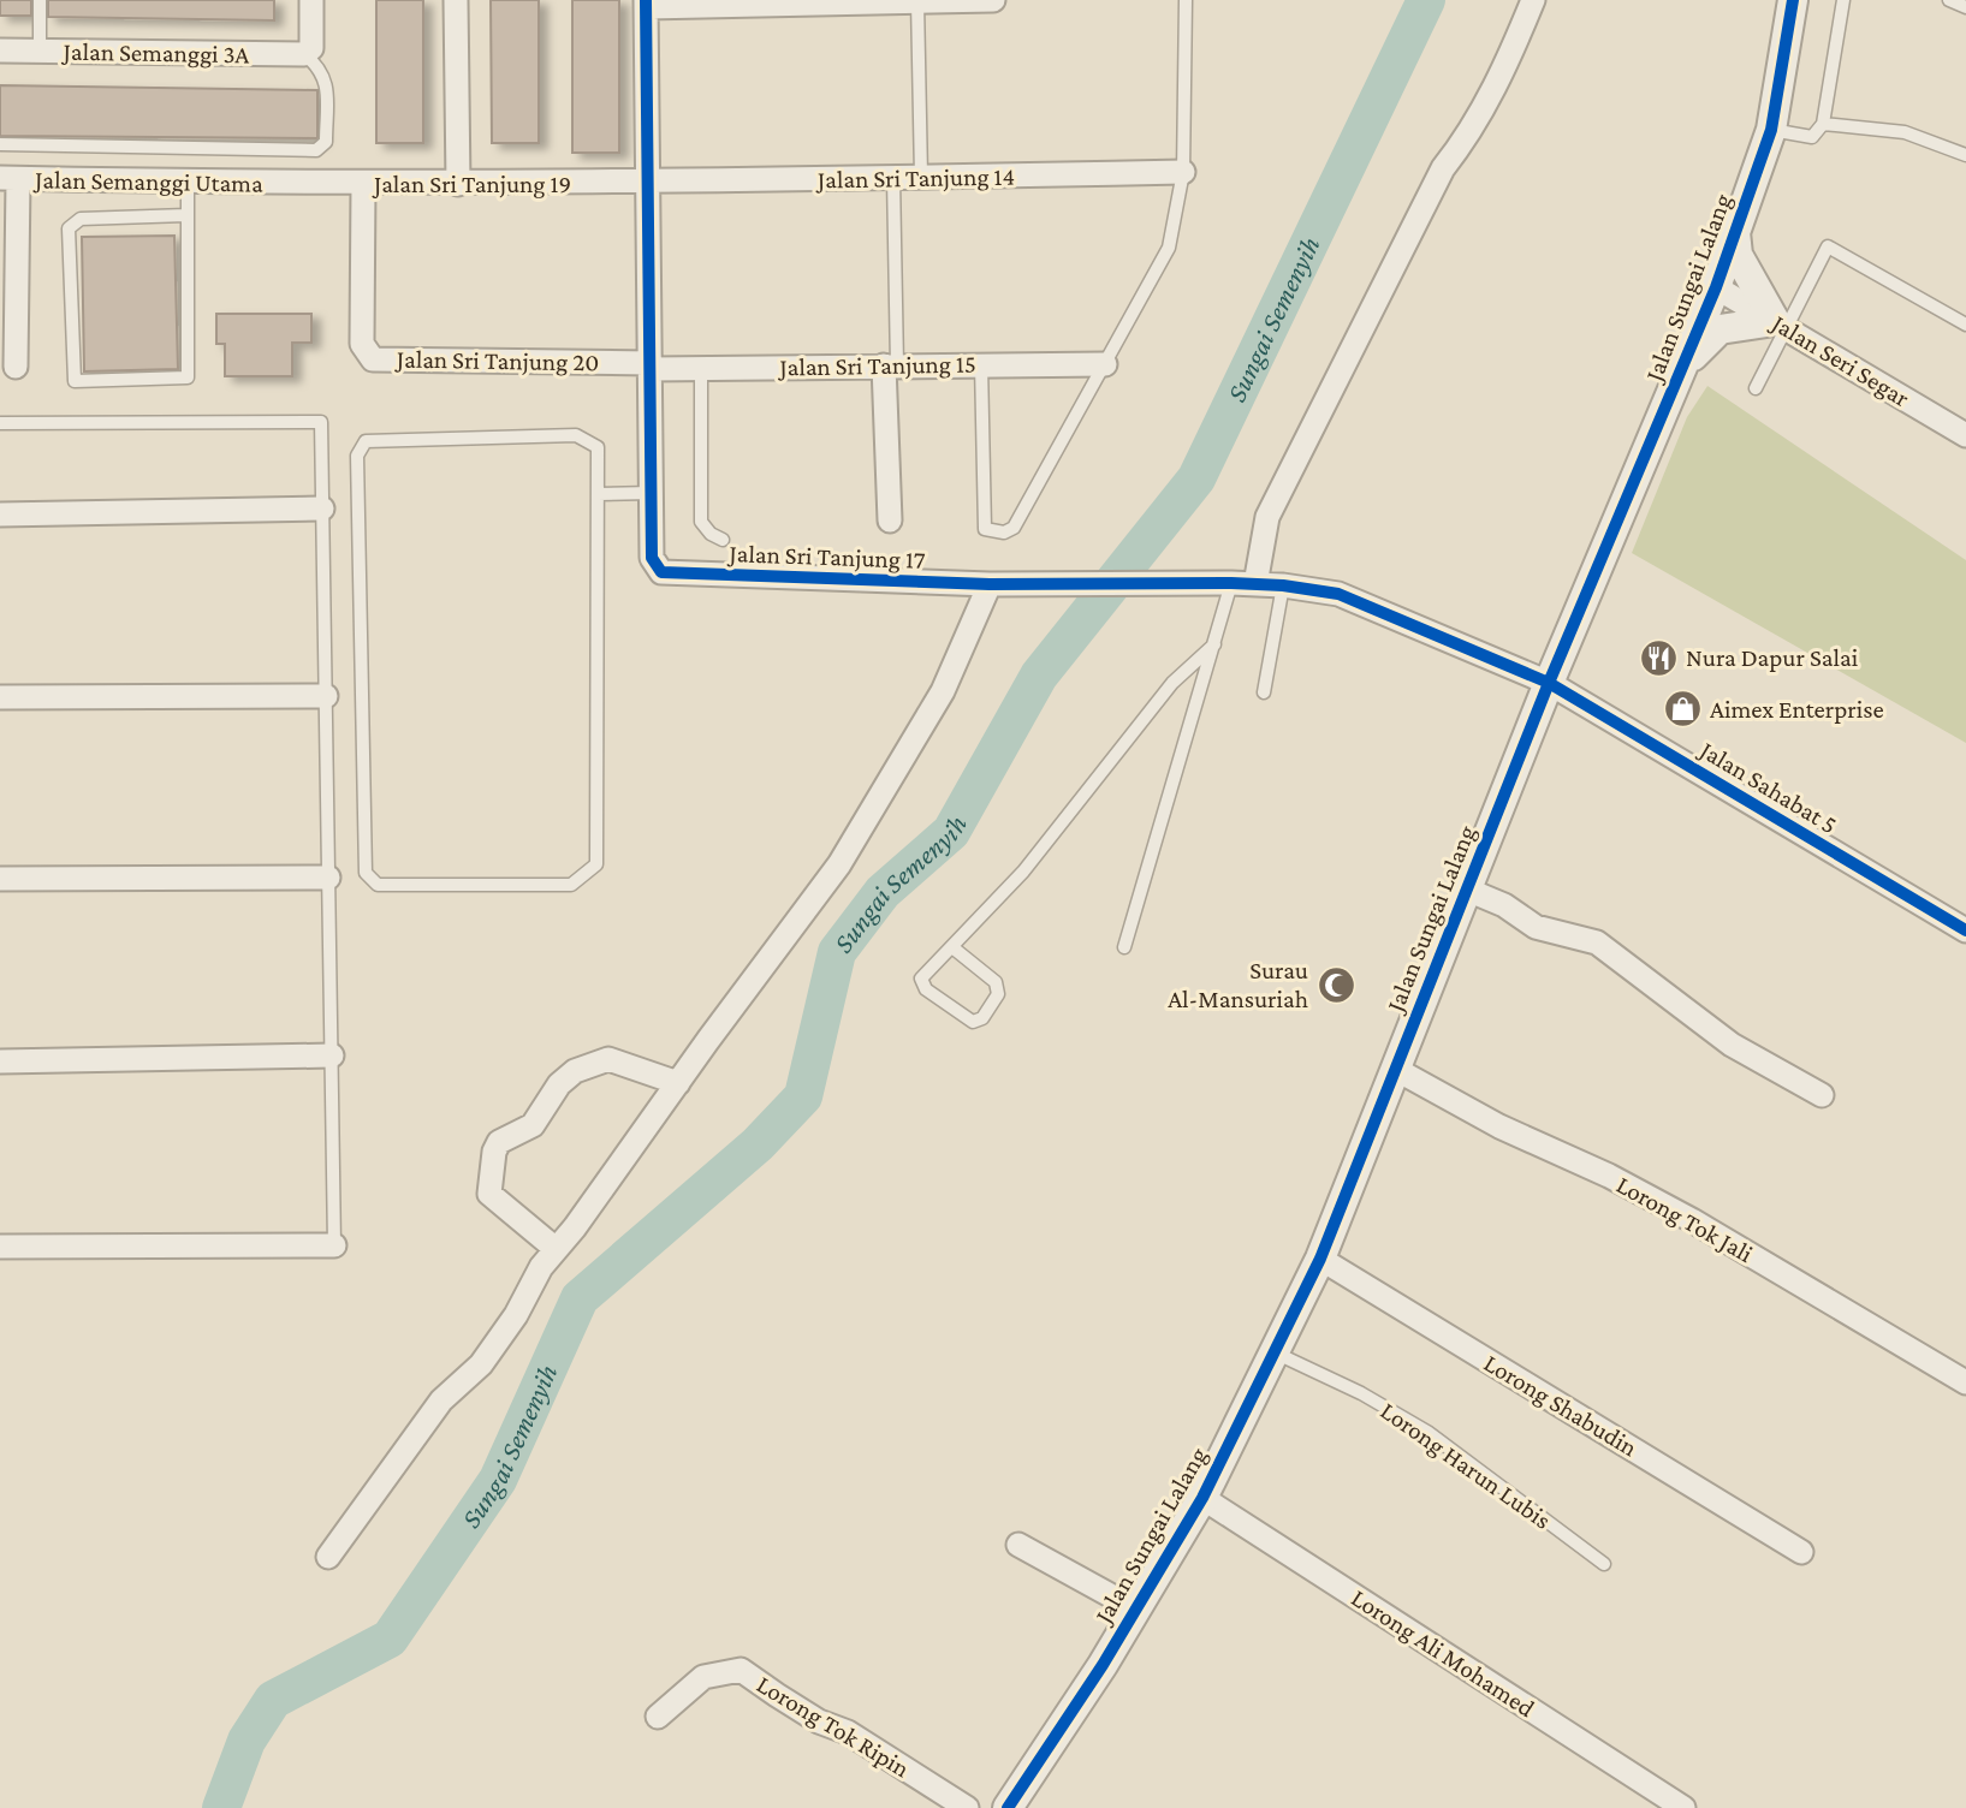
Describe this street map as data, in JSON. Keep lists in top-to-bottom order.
{
  "streets": {
    "street": [
      "Jalan Semanggi 3A",
      "Jalan Sri Tanjung 14",
      "Jalan Semanggi Utama",
      "Jalan Sri Tanjung 19",
      "Jalan Sungai Lalang",
      "Jalan Sri Tanjung 20",
      "Jalan Seri Segar",
      "Jalan Sri Tanjung 15",
      "Jalan Sri Tanjung 17",
      "Jalan Sahabat 5",
      "Lorong Tok Jali",
      "Lorong Shabudin",
      "Lorong Ali Mohamed",
      "Lorong Tok Ripin"
    ],
    "lane": ["Lorong Harun Lubis"]
  },
  "crossings": [
    ["Jalan Sri Tanjung 14", "Jalan Sri Tanjung 19"],
    ["Jalan Sri Tanjung 14", "Jalan Sri Tanjung 17"],
    ["Jalan Semanggi Utama", "Jalan Sri Tanjung 19"],
    ["Jalan Sri Tanjung 19", "Jalan Sri Tanjung 20"],
    ["Jalan Sri Tanjung 19", "Jalan Sri Tanjung 17"],
    ["Jalan Sungai Lalang", "Jalan Seri Segar"],
    ["Jalan Sungai Lalang", "Jalan Sri Tanjung 17"],
    ["Jalan Sungai Lalang", "Jalan Sahabat 5"],
    ["Jalan Sungai Lalang", "Lorong Tok Jali"],
    ["Jalan Sungai Lalang", "Lorong Shabudin"],
    ["Jalan Sungai Lalang", "Lorong Harun Lubis"],
    ["Jalan Sungai Lalang", "Lorong Ali Mohamed"],
    ["Jalan Sri Tanjung 20", "Jalan Sri Tanjung 15"],
    ["Jalan Sri Tanjung 20", "Jalan Sri Tanjung 17"],
    ["Jalan Sri Tanjung 15", "Jalan Sri Tanjung 17"],
    ["Jalan Sri Tanjung 17", "Jalan Sahabat 5"]
  ],
  "water": ["Sungai Semenyih"],
  "places": {
    "restaurant": ["Nura Dapur Salai"],
    "shop": ["Aimex Enterprise"],
    "mosque": ["Surau Al-Mansuriah"]
  }
}
